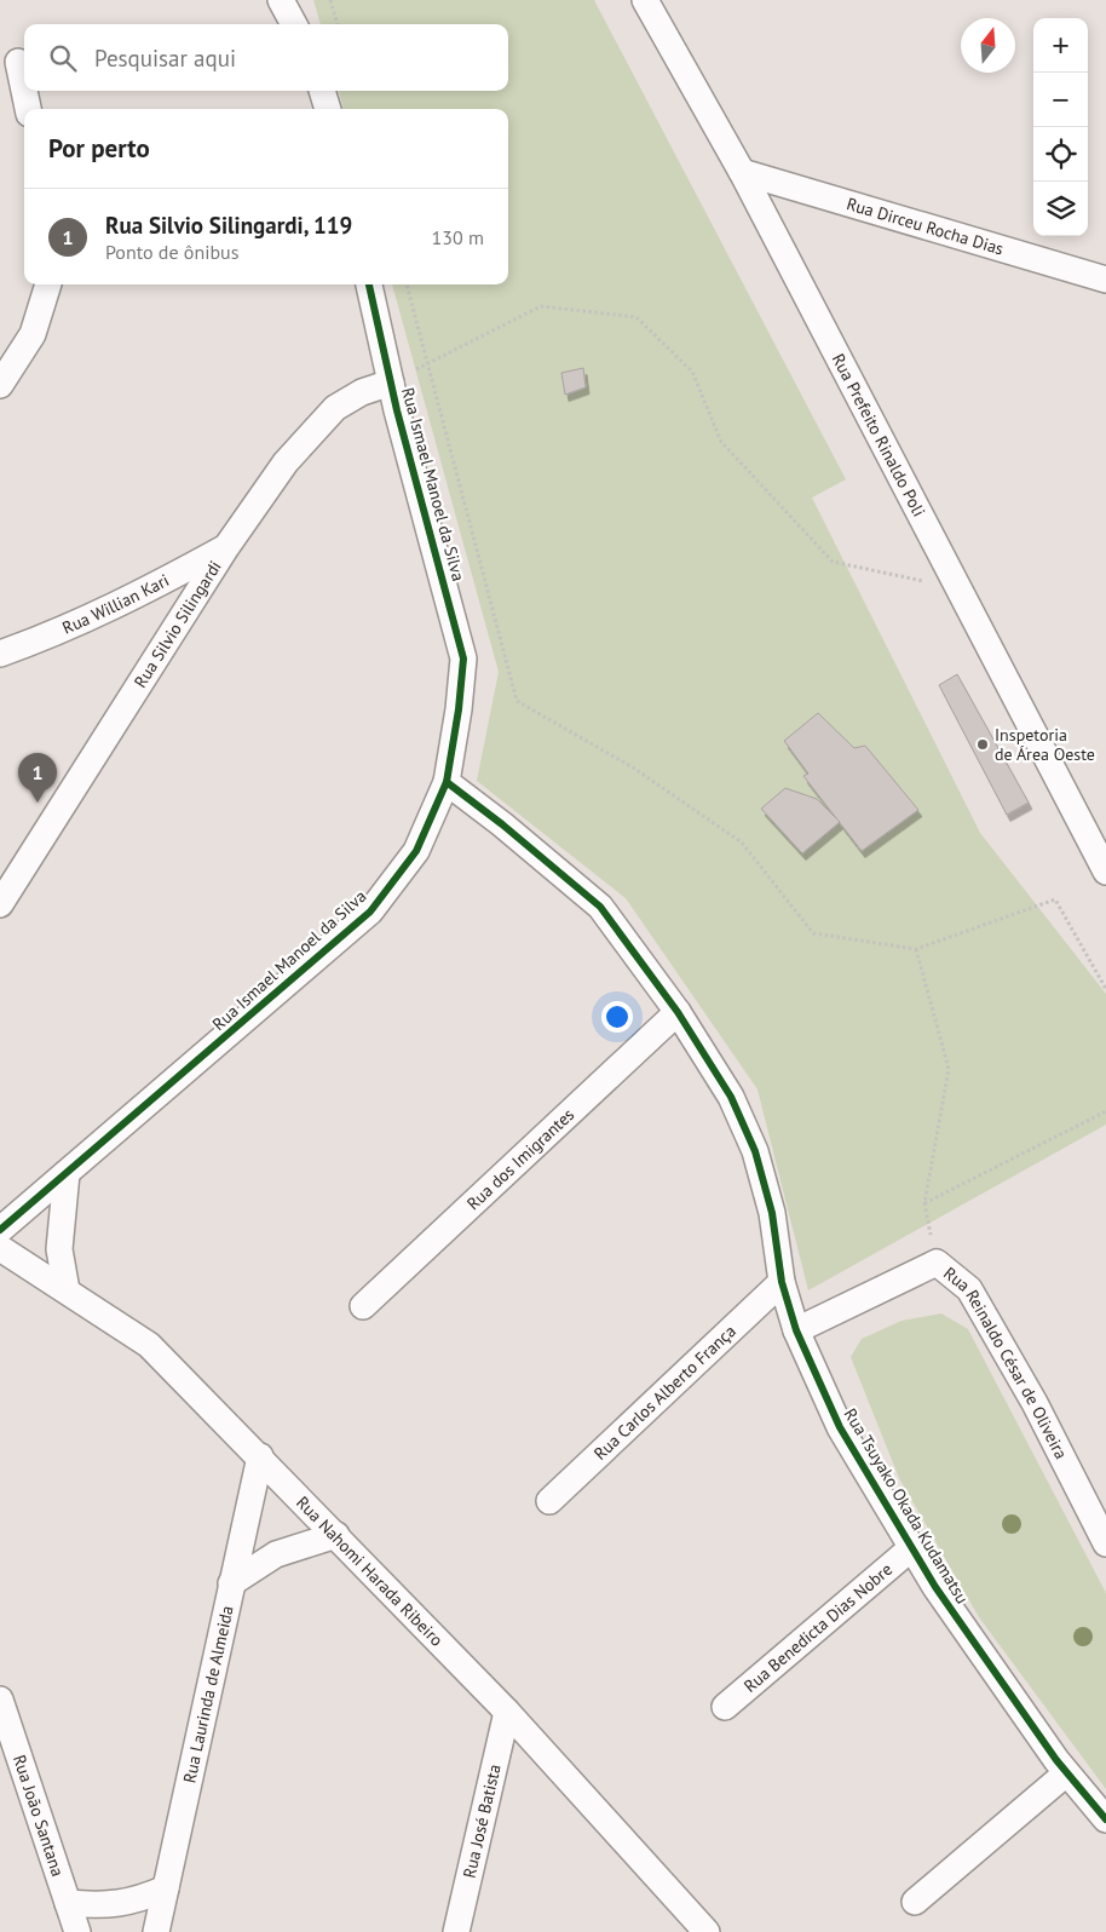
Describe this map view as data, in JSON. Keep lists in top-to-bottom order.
{
  "streets": {
    "street": [
      "Rua Dirceu Rocha Dias",
      "Rua Prefeito Rinaldo Poli",
      "Rua Ismael Manoel da Silva",
      "Rua Willian Kari",
      "Rua Silvio Silingardi",
      "Rua dos Imigrantes",
      "Rua Reinaldo César de Oliveira",
      "Rua Carlos Alberto França",
      "Rua Tsuyako Okada Kudamatsu",
      "Rua Nahomi Harada Ribeiro",
      "Rua Benedicta Dias Nobre",
      "Rua Laurinda de Almeida",
      "Rua João Santana",
      "Rua José Batista"
    ]
  },
  "crossings": [
    ["Rua Dirceu Rocha Dias", "Rua Prefeito Rinaldo Poli"],
    ["Rua Ismael Manoel da Silva", "Rua Silvio Silingardi"],
    ["Rua Ismael Manoel da Silva", "Rua Tsuyako Okada Kudamatsu"],
    ["Rua Willian Kari", "Rua Silvio Silingardi"],
    ["Rua dos Imigrantes", "Rua Tsuyako Okada Kudamatsu"],
    ["Rua Reinaldo César de Oliveira", "Rua Tsuyako Okada Kudamatsu"],
    ["Rua Carlos Alberto França", "Rua Tsuyako Okada Kudamatsu"],
    ["Rua Tsuyako Okada Kudamatsu", "Rua Benedicta Dias Nobre"],
    ["Rua Nahomi Harada Ribeiro", "Rua Laurinda de Almeida"],
    ["Rua Nahomi Harada Ribeiro", "Rua José Batista"]
  ],
  "places": ["Inspetoria de Área Oeste"],
  "north": "top",
  "page": {
    "map_buttons": ["+", "−"],
    "search": "Pesquisar aqui",
    "heading": "Por perto",
    "list": [
      {
        "mark": "1",
        "name": "Rua Silvio Silingardi, 119",
        "note": "Ponto de ônibus",
        "value": "130 m"
      }
    ],
    "pins": "1"
  }
}
